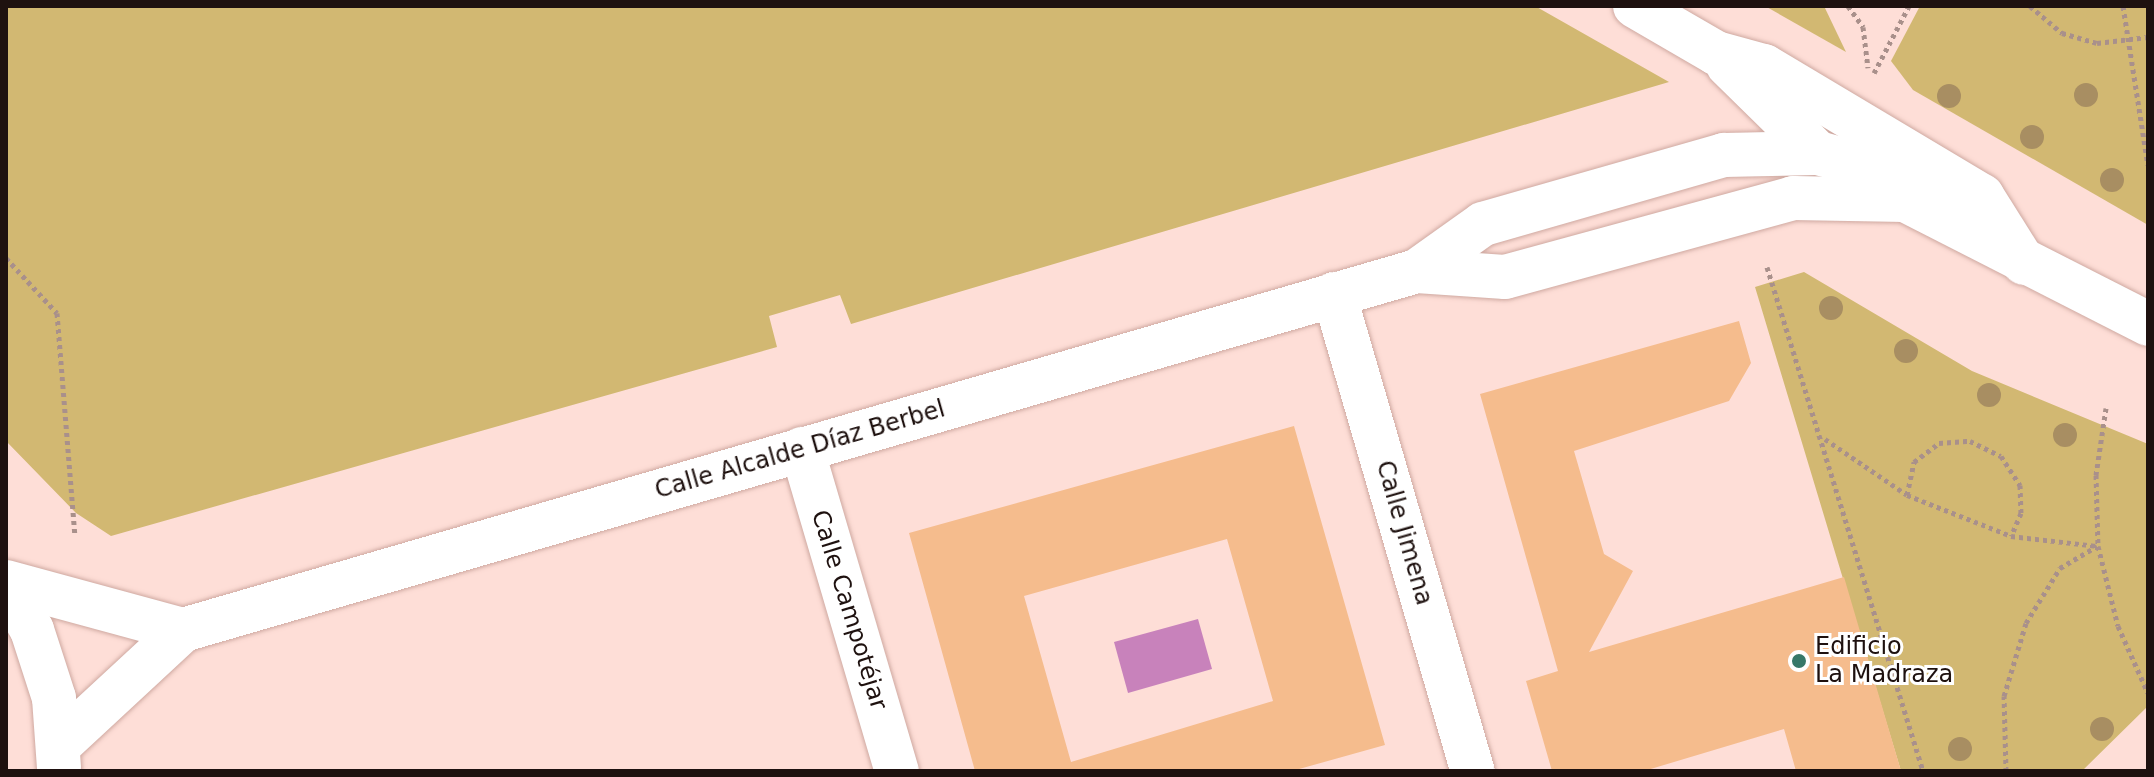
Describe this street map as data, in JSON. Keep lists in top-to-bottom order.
{
  "streets": {
    "street": ["Calle Alcalde Díaz Berbel", "Calle Jimena", "Calle Campotéjar"]
  },
  "crossings": [
    ["Calle Alcalde Díaz Berbel", "Calle Jimena"],
    ["Calle Alcalde Díaz Berbel", "Calle Campotéjar"]
  ],
  "places": ["Edificio La Madraza"]
}
